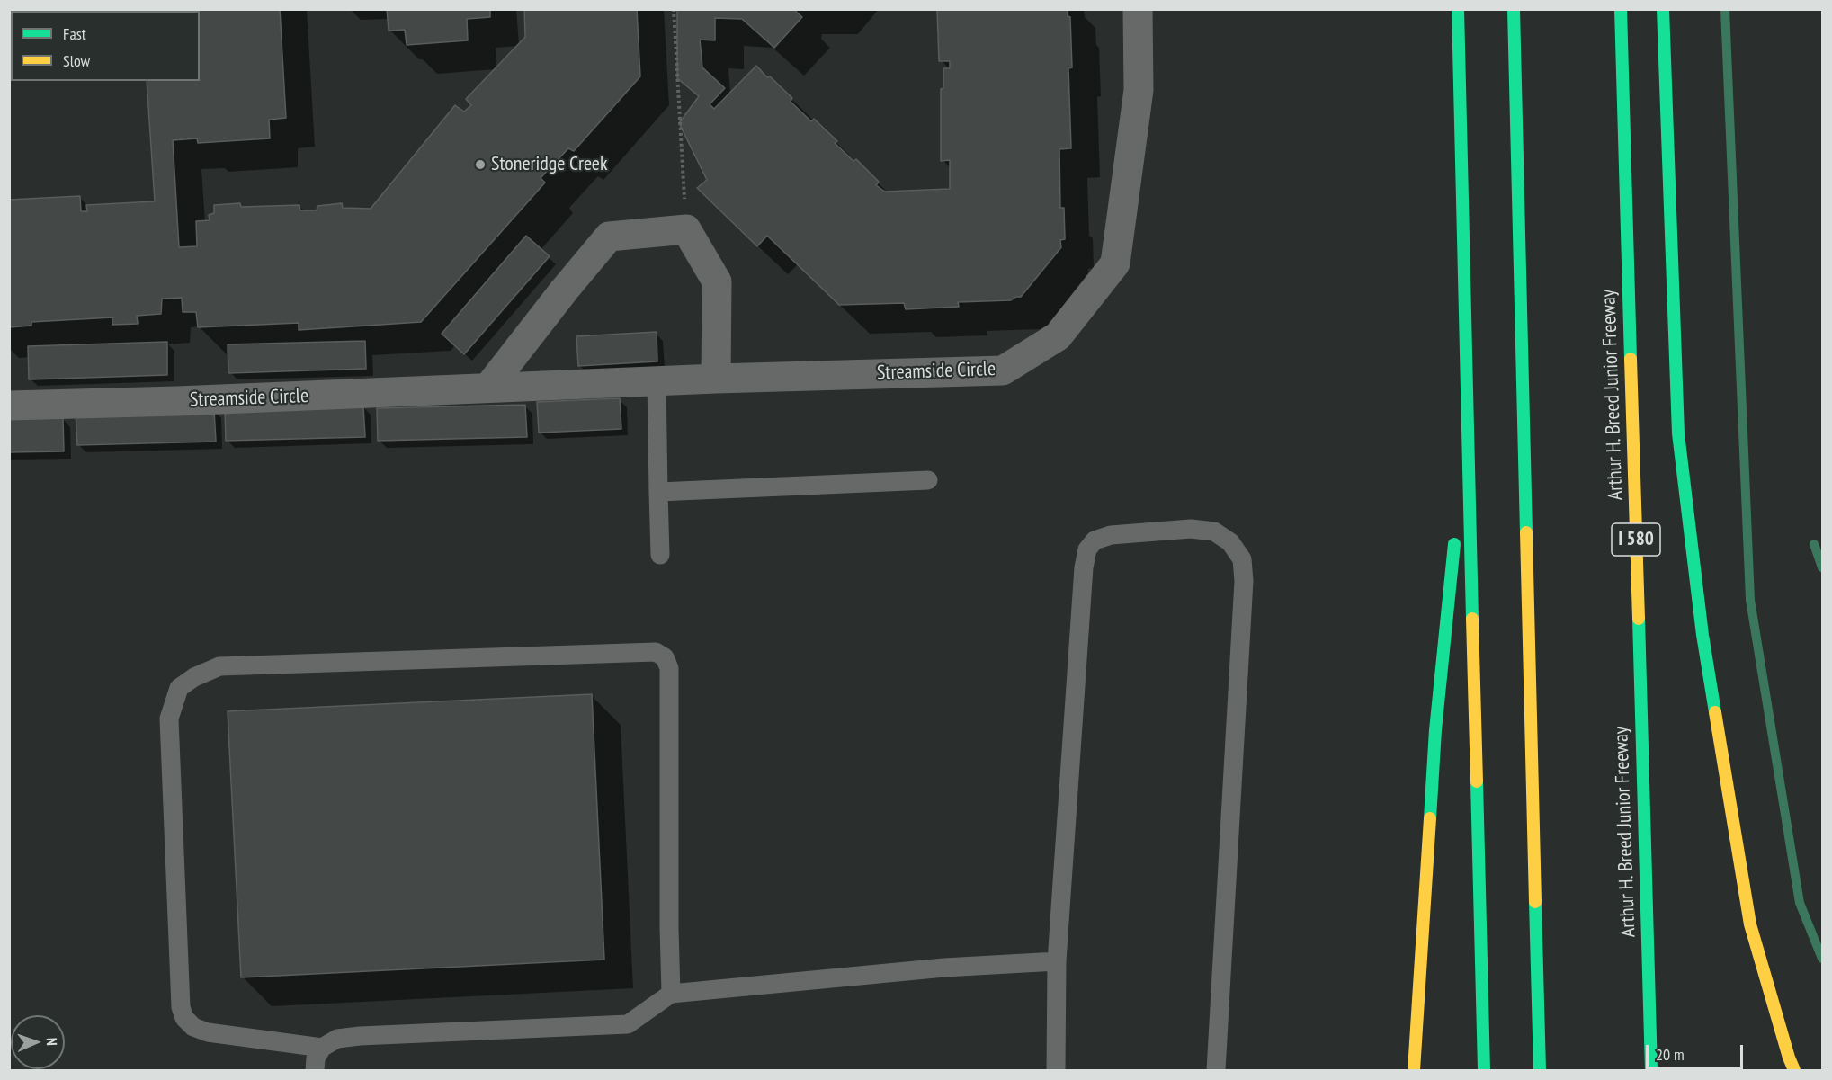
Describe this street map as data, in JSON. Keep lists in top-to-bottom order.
{
  "streets": {
    "highway": ["Arthur H. Breed Junior Freeway", "I 580"],
    "street": ["Streamside Circle"]
  },
  "places": ["Stoneridge Creek"],
  "legend": ["Fast", "Slow"],
  "scale_bar": "20 m",
  "north": "right"
}
